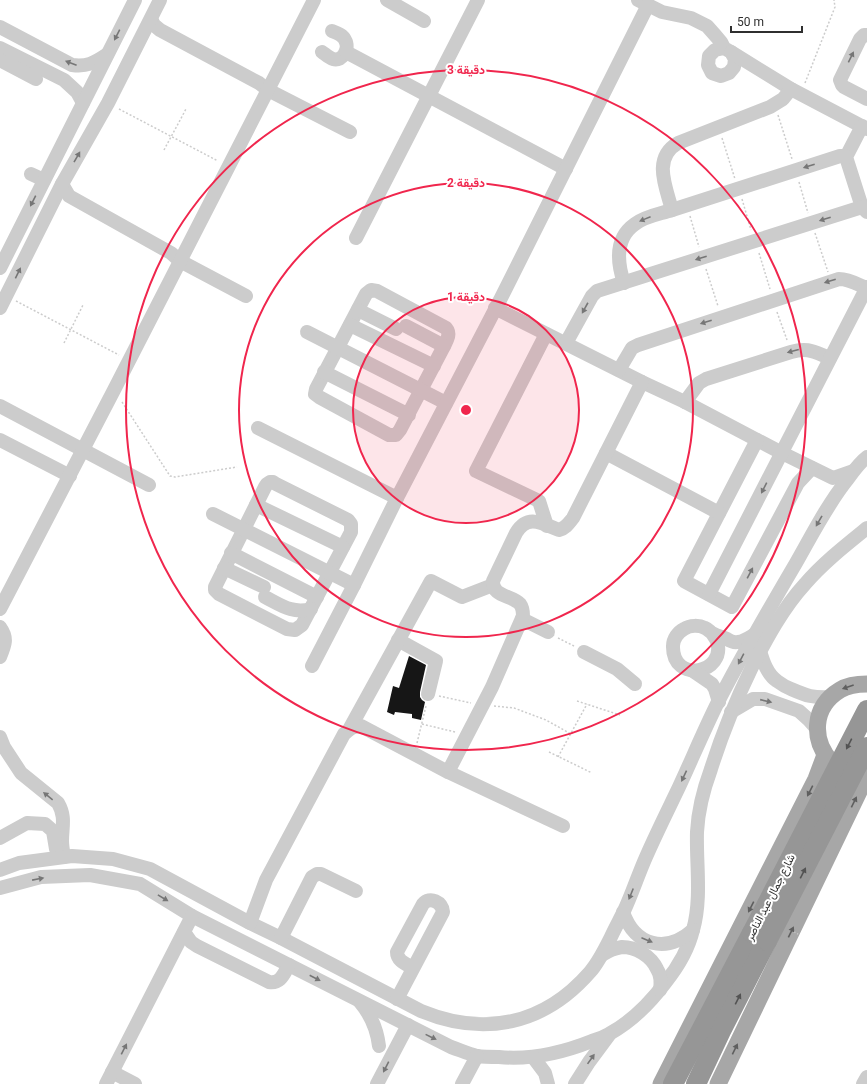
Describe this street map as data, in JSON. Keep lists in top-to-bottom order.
{
  "streets": {
    "highway": ["شارع جمال عبد الناصر"]
  },
  "scale_bar": "50 m",
  "rings": ["3 دقيقة", "2 دقيقة", "1 دقيقة"]
}
